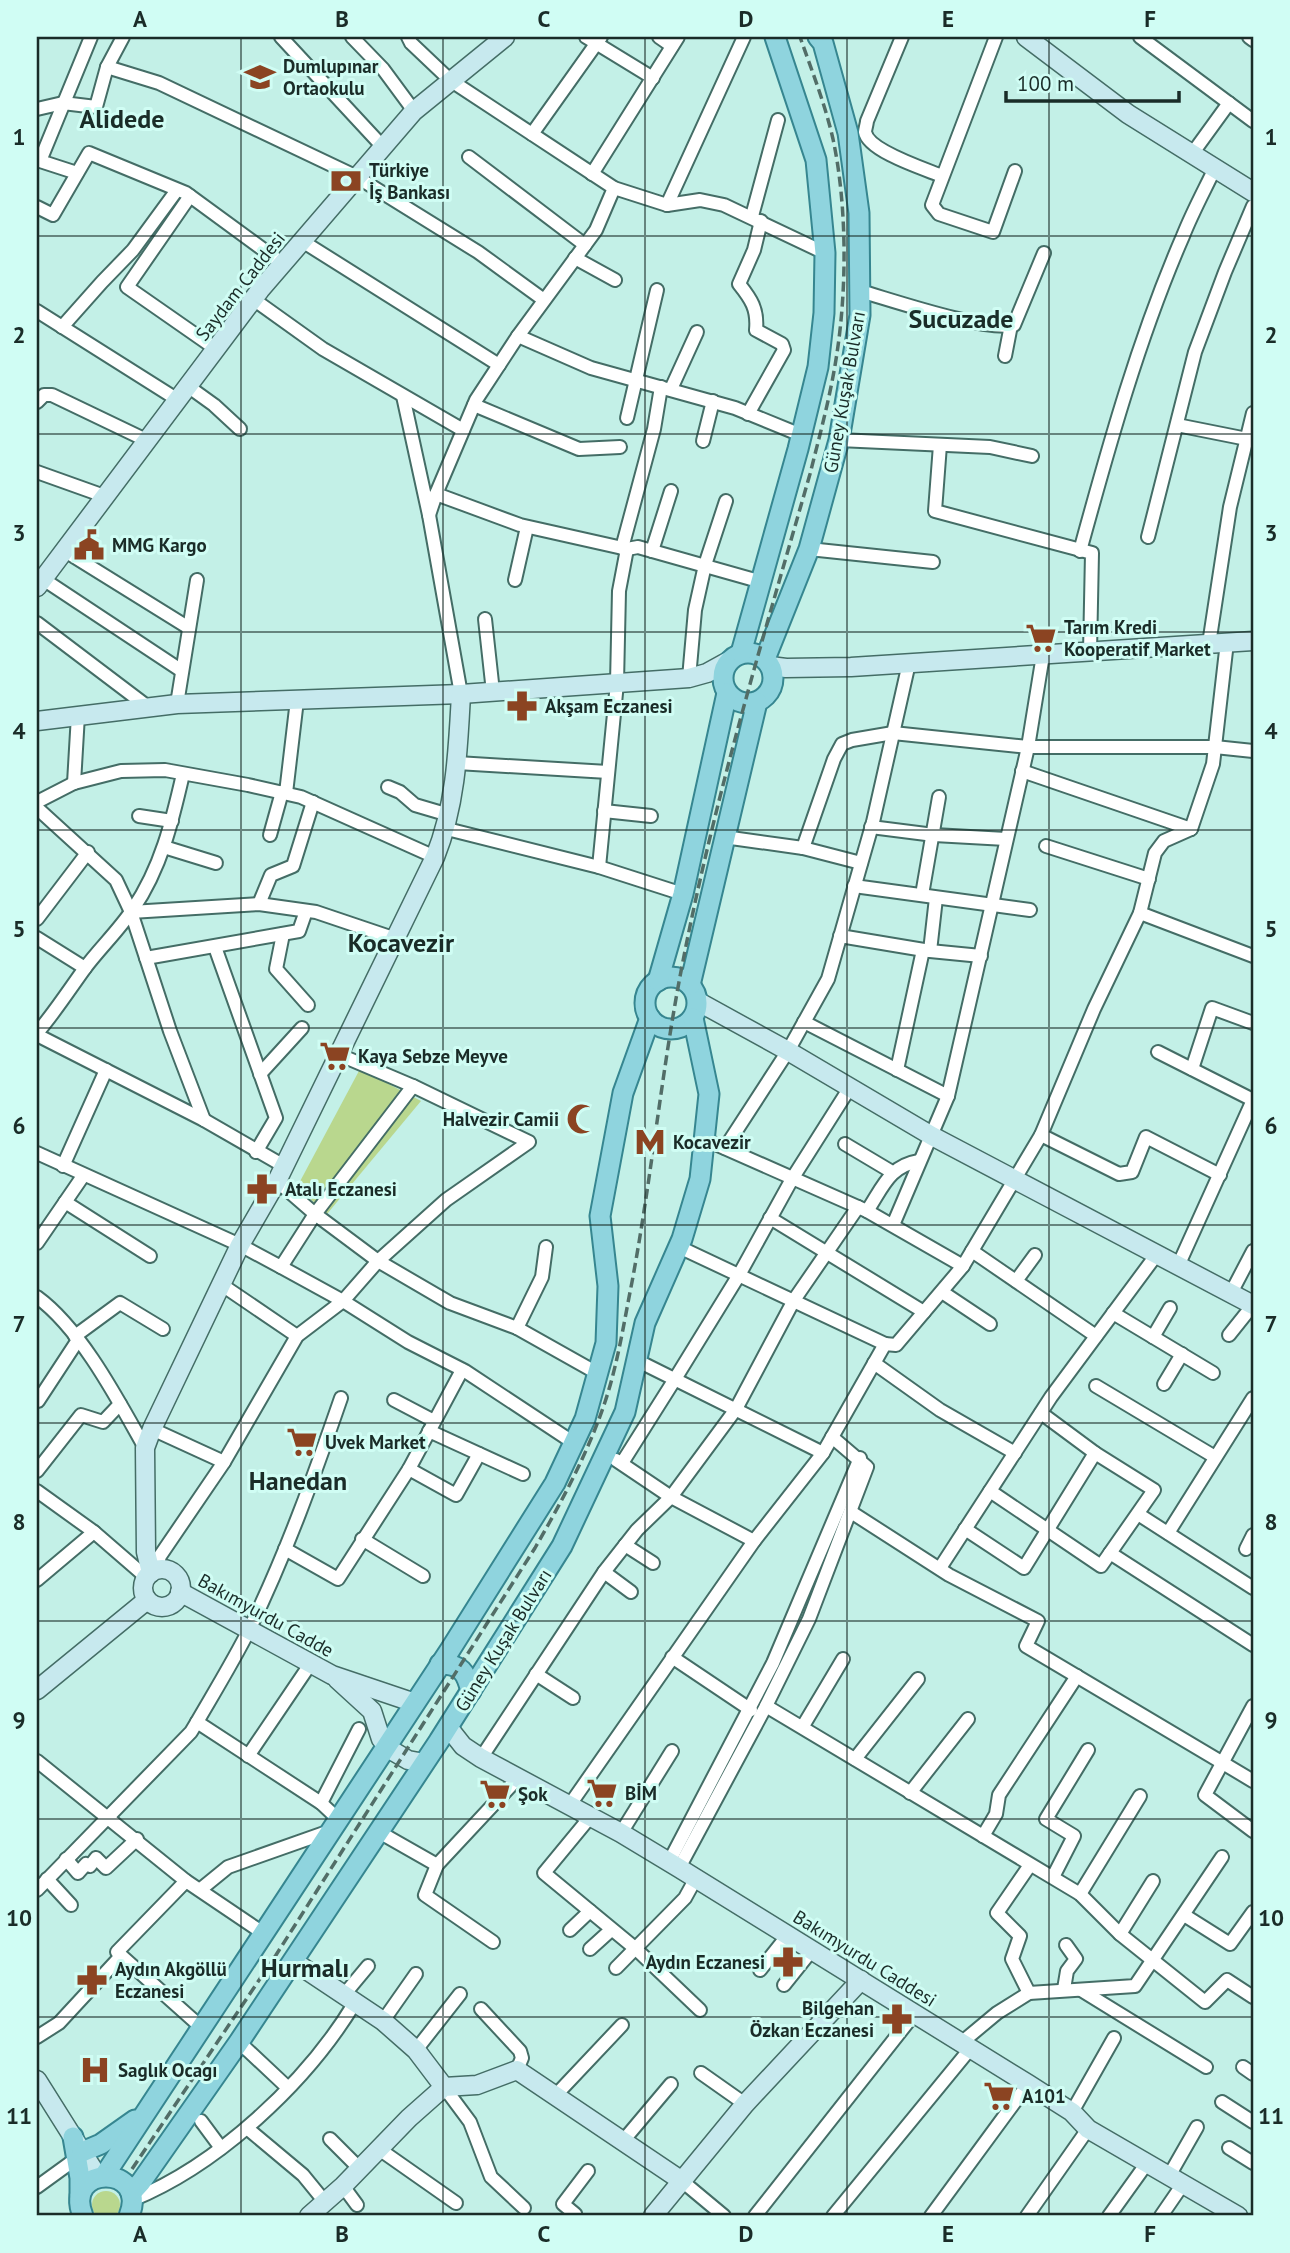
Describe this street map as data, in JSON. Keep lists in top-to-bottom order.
{
  "streets": {
    "main road": [
      "Saydam Caddesi",
      "Güney Kuşak Bulvarı",
      "Bakımyurdu Cadde",
      "Bakımyurdu Caddesi"
    ]
  },
  "crossings": [
    ["Güney Kuşak Bulvarı", "Bakımyurdu Caddesi"]
  ],
  "districts": [
    "Alidede",
    "Sucuzade",
    "Kocavezir",
    "Hanedan",
    "Hurmalı"
  ],
  "places": {
    "school or university": ["Dumlupınar Ortaokulu"],
    "bank": ["Türkiye İş Bankası"],
    "public building": ["MMG Kargo"],
    "supermarket": [
      "Tarım Kredi Kooperatif Market",
      "Kaya Sebze Meyve",
      "Uvek Market",
      "BİM",
      "Şok",
      "A101"
    ],
    "pharmacy": [
      "Akşam Eczanesi",
      "Atalı Eczanesi",
      "Aydın Eczanesi",
      "Aydın Akgöllü Eczanesi",
      "Bilgehan Özkan Eczanesi"
    ],
    "mosque": ["Halvezir Camii"],
    "metro station": ["Kocavezir"],
    "hospital": ["Saglık Ocagı"]
  },
  "scale_bar": "100 m",
  "grid": {
    "columns": [
      "A",
      "B",
      "C",
      "D",
      "E",
      "F"
    ],
    "rows": [
      "1",
      "2",
      "3",
      "4",
      "5",
      "6",
      "7",
      "8",
      "9",
      "10",
      "11"
    ]
  }
}
